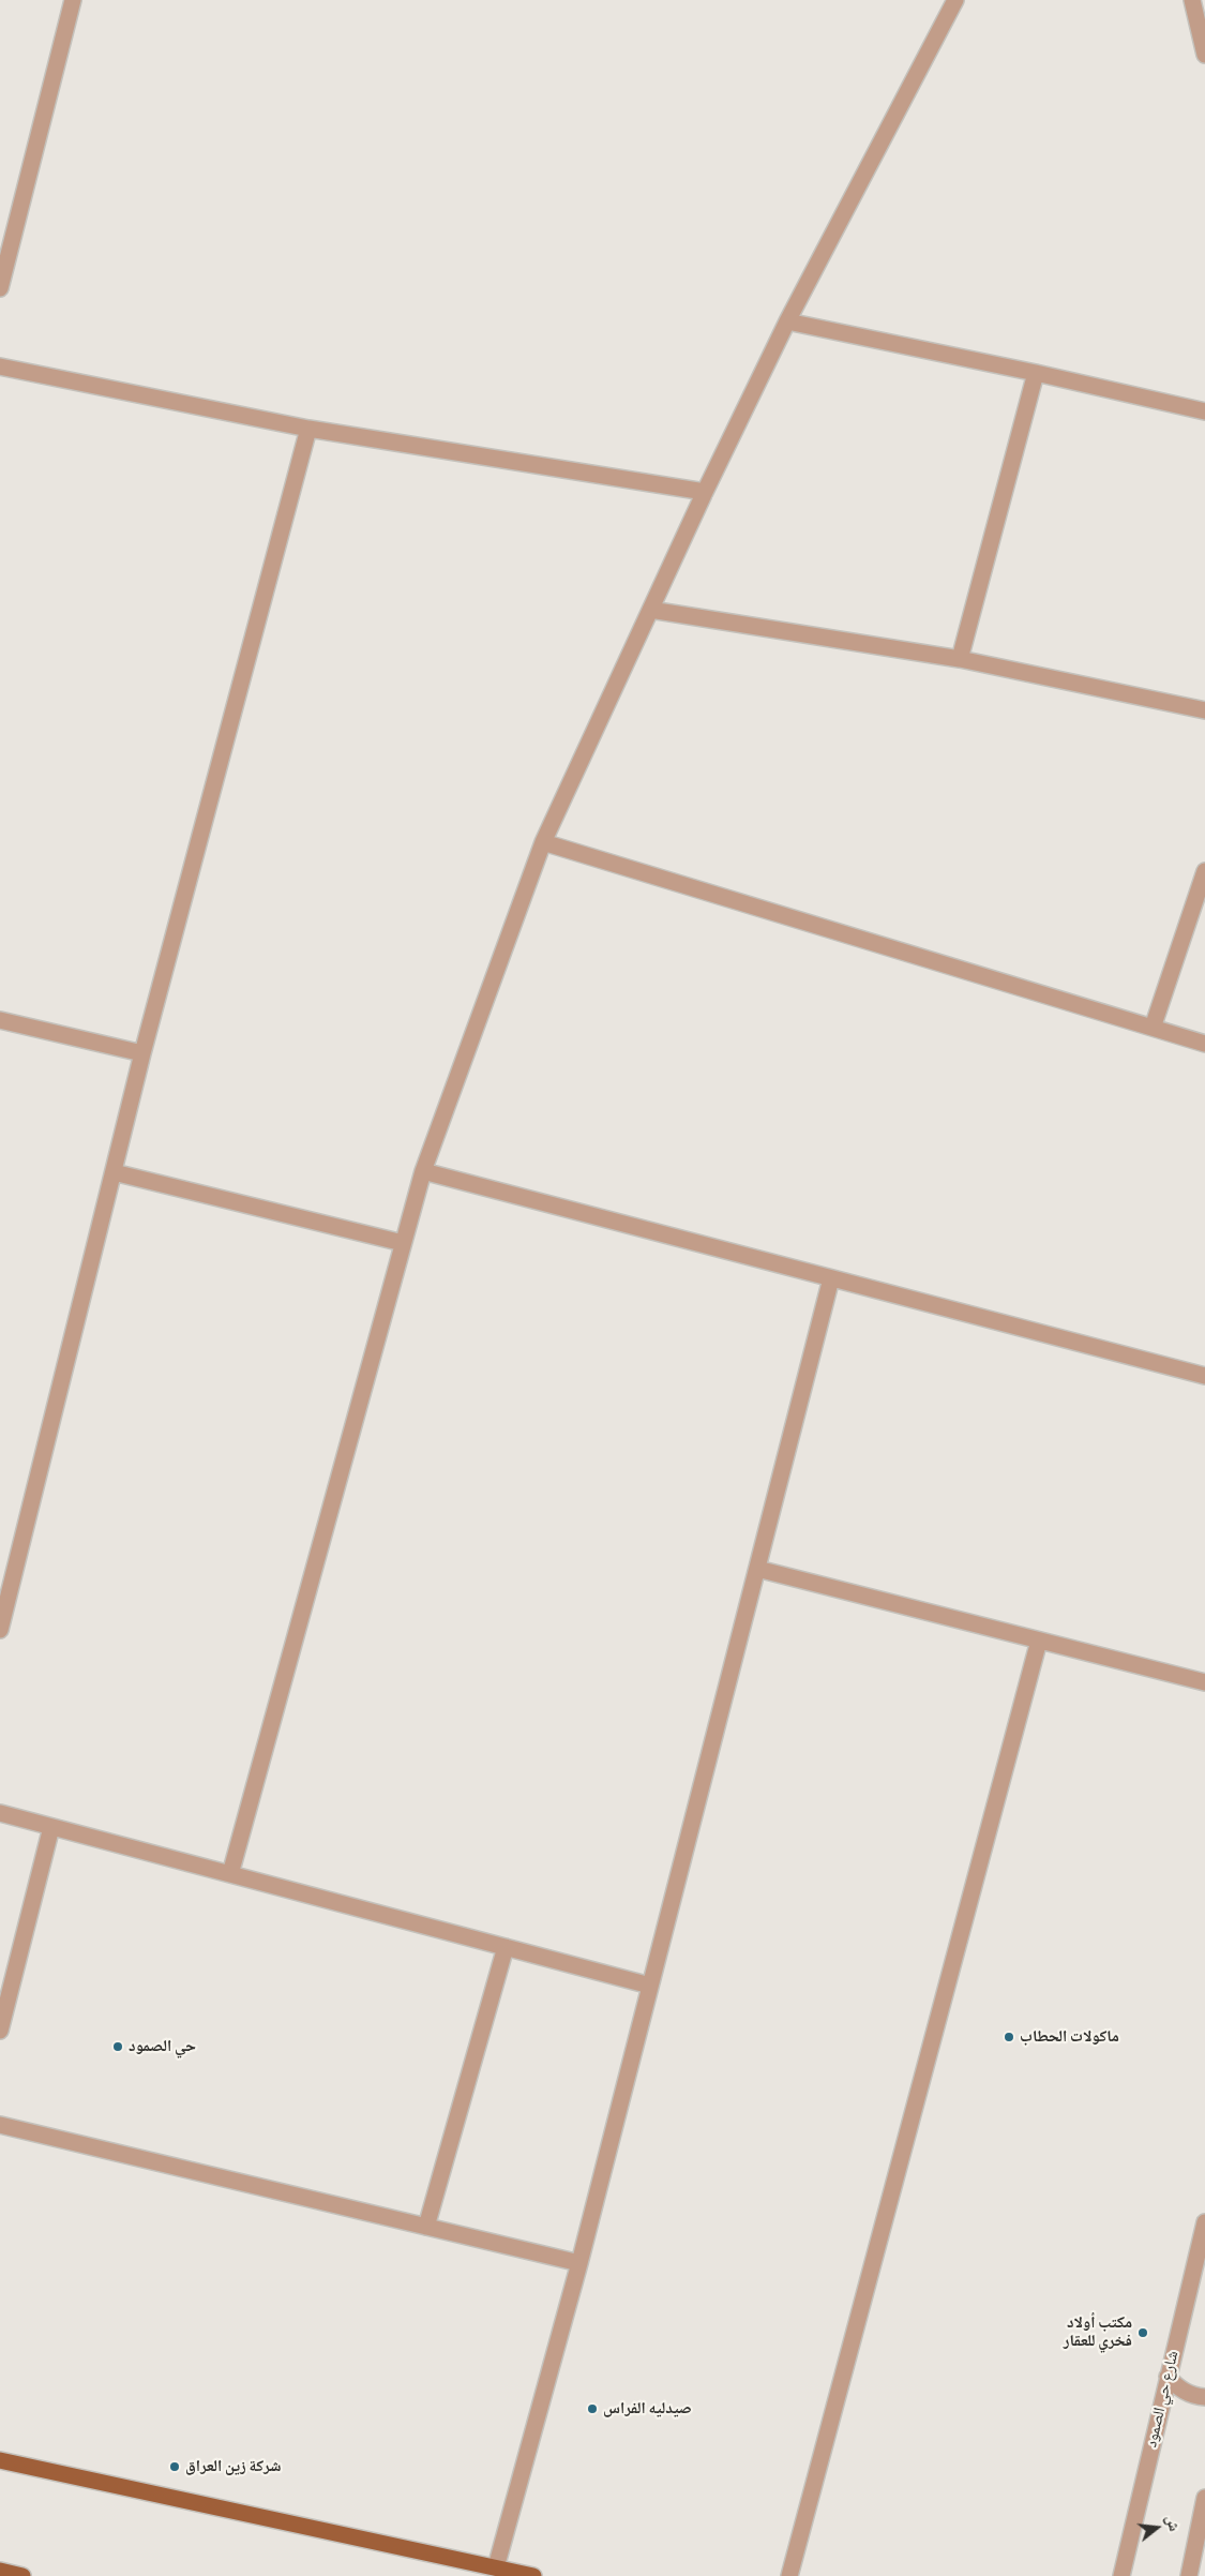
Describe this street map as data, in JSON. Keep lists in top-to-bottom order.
{
  "streets": {
    "street": ["شارع حي الصمود"]
  },
  "places": [
    "ماكولات الحطاب",
    "حي الصمود",
    "مكتب أولاد فخري للعقار",
    "صيدليه الفراس",
    "شركة زين العراق"
  ],
  "north": "right"
}
